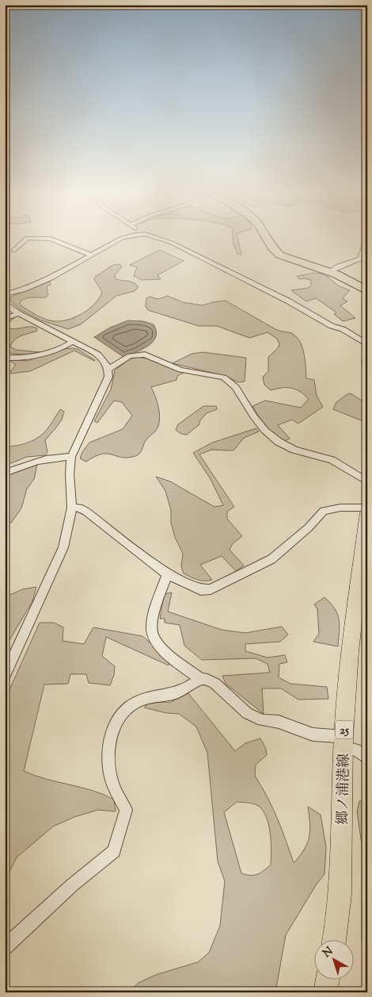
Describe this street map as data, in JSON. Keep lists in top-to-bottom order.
{
  "streets": {
    "main road": ["25", "郷ノ浦港線"]
  },
  "north": "top left"
}
